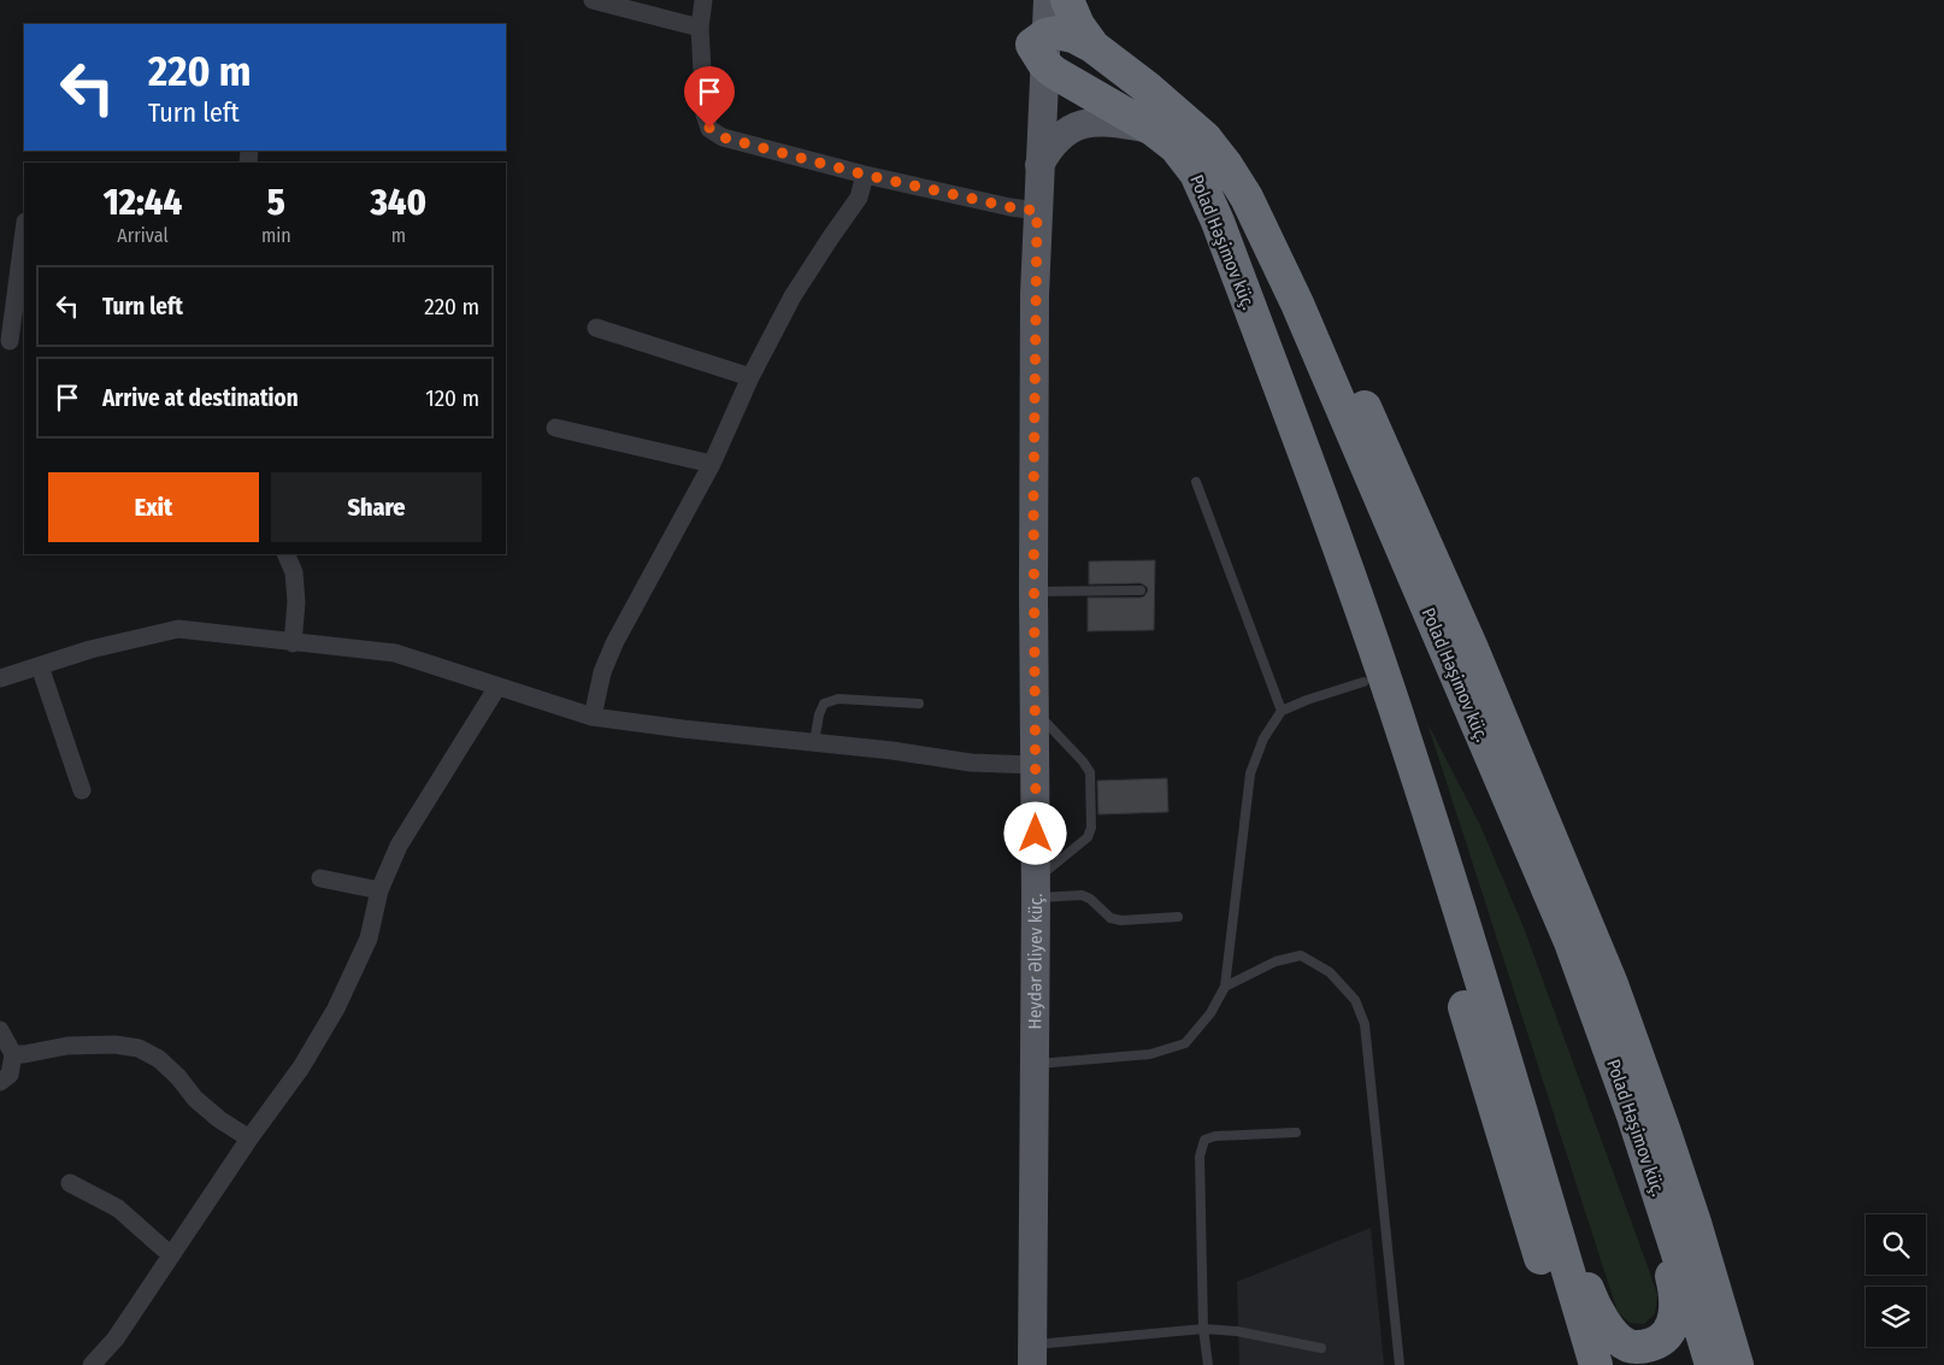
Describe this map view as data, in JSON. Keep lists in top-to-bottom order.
{
  "streets": {
    "highway": ["Polad Həşimov küç."],
    "main road": ["Heydər Əliyev küç."]
  },
  "page": {
    "turn": ["220 m", "Turn left"],
    "eta": [
      "12:44",
      "Arrival",
      "5",
      "min",
      "340",
      "m"
    ],
    "list": [
      {
        "name": "Turn left",
        "value": "220 m"
      },
      {
        "name": "Arrive at destination",
        "value": "120 m"
      }
    ],
    "buttons": ["Exit", "Share"]
  }
}
